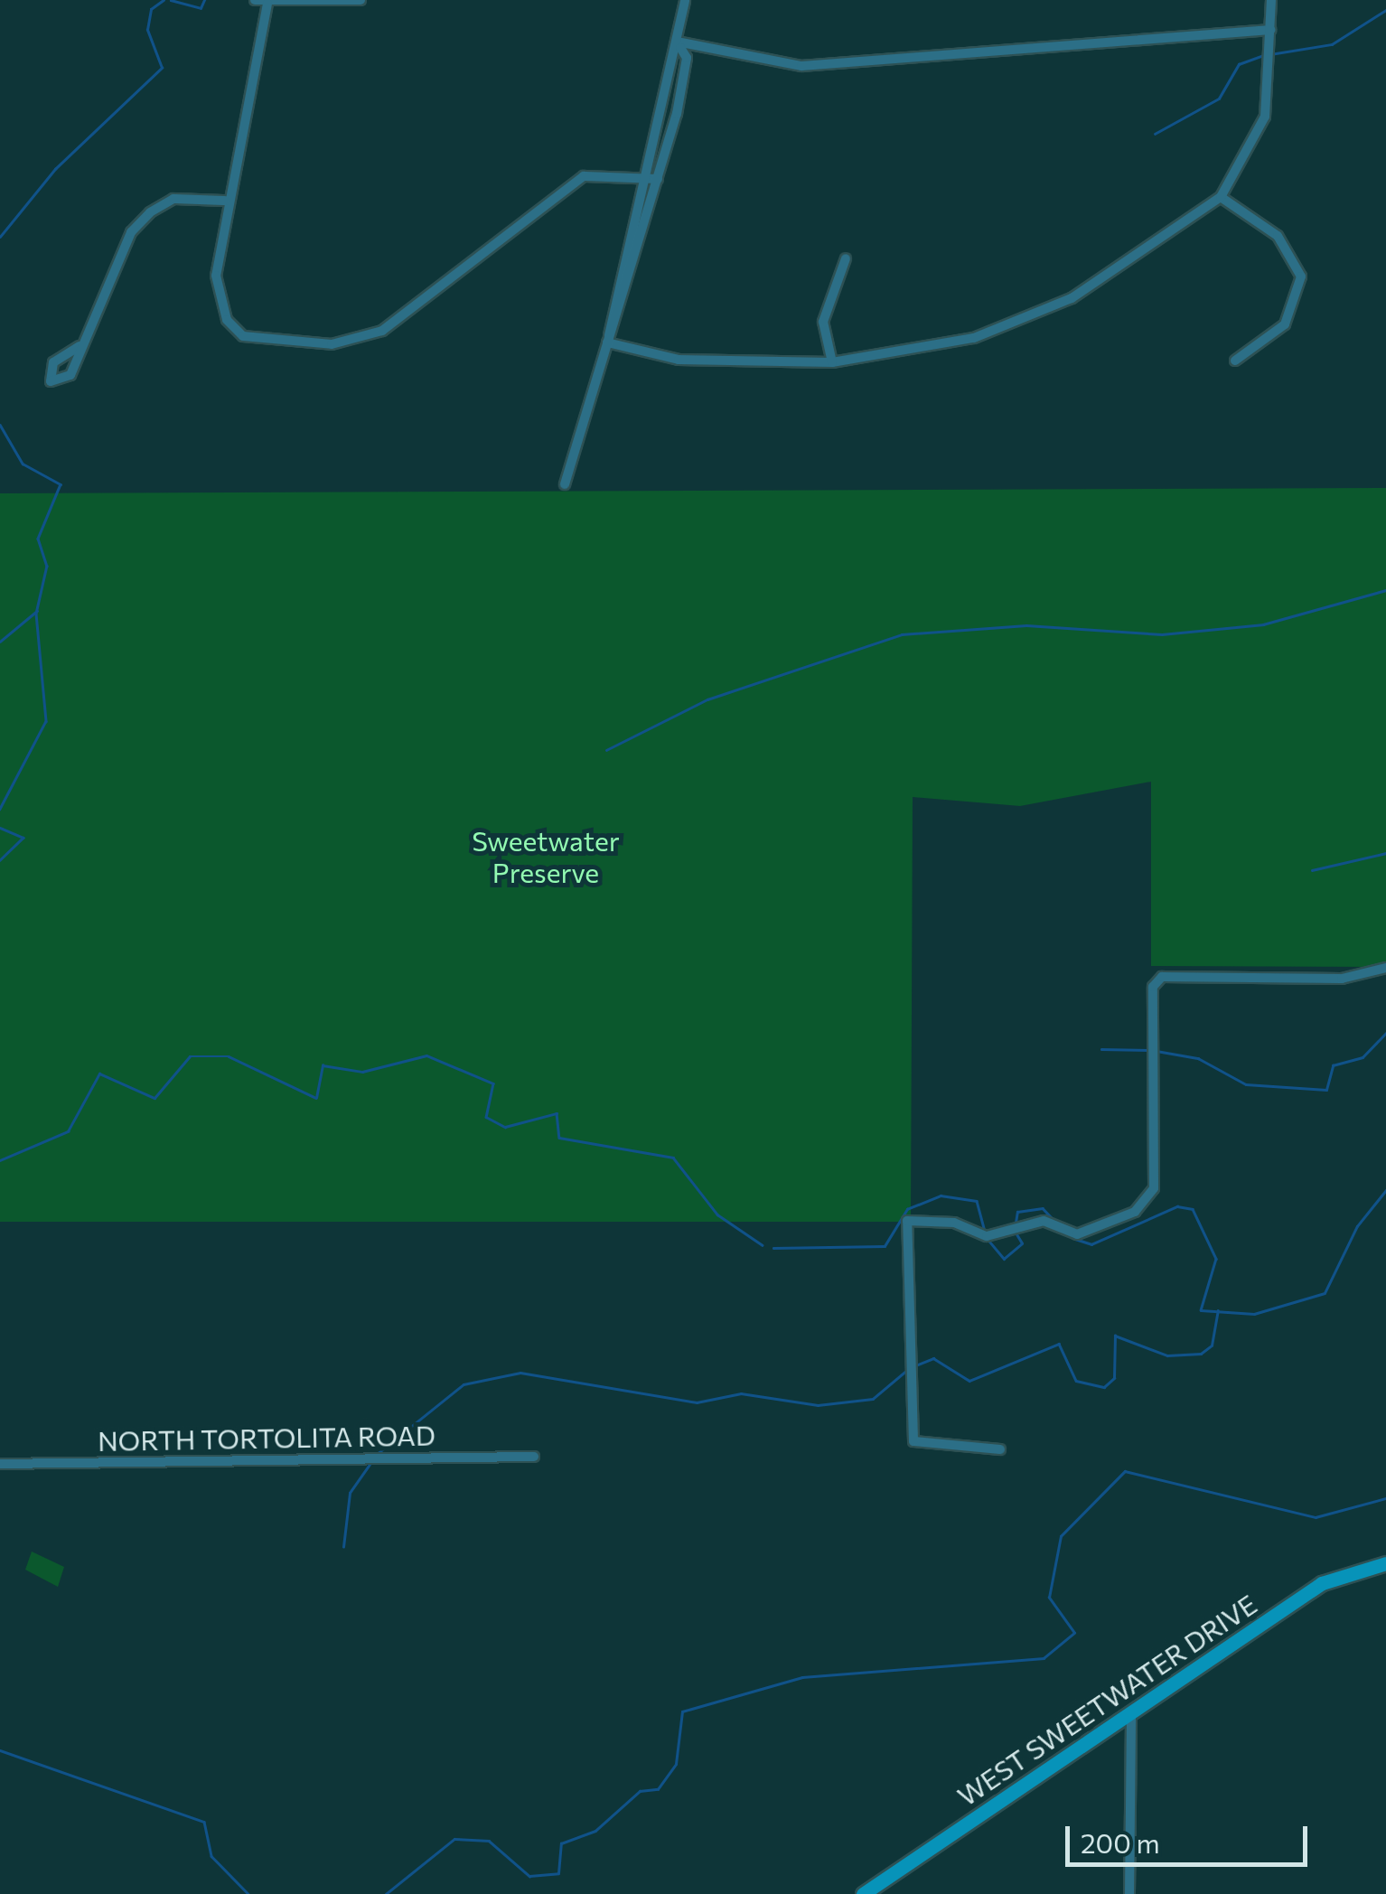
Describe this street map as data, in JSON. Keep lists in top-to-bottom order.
{
  "streets": {
    "street": ["NORTH TORTOLITA ROAD", "WEST SWEETWATER DRIVE"]
  },
  "parks": ["Sweetwater Preserve"],
  "scale_bar": "200 m"
}
